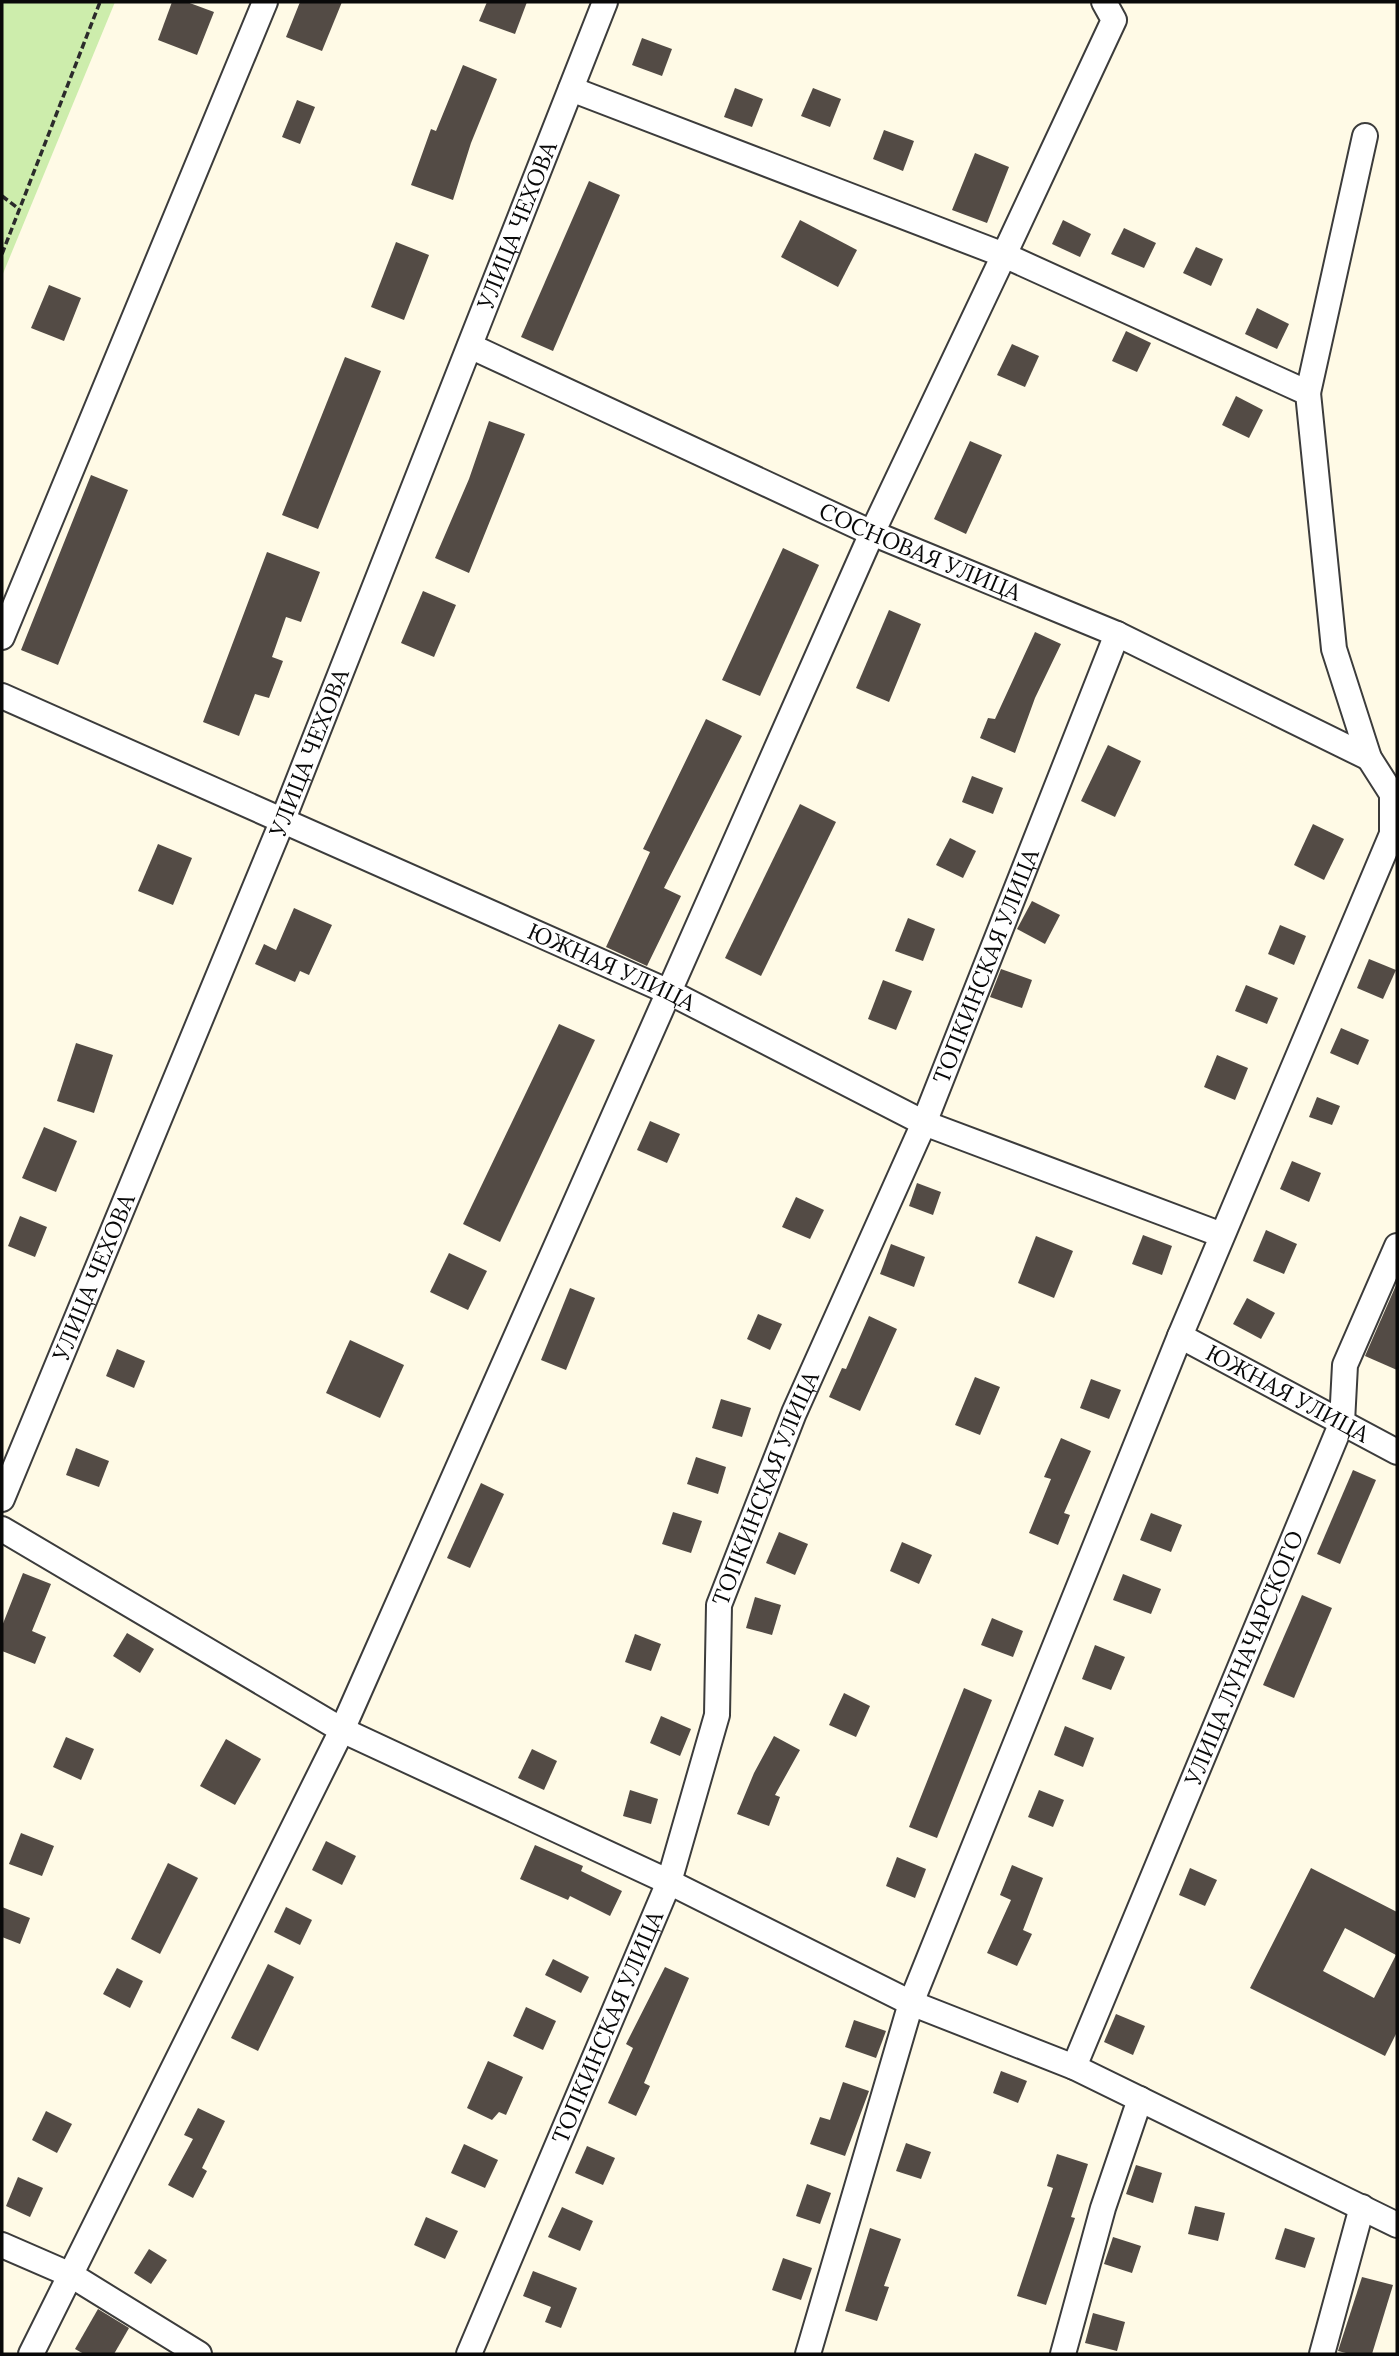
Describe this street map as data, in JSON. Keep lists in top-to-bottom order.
{
  "streets": {
    "street": [
      "УЛИЦА ЧЕХОВА",
      "СОСНОВАЯ УЛИЦА",
      "ТОПКИНСКАЯ УЛИЦА",
      "ЮЖНАЯ УЛИЦА",
      "УЛИЦА ЛУНАЧАРСКОГО"
    ]
  },
  "crossings": [
    ["УЛИЦА ЧЕХОВА", "СОСНОВАЯ УЛИЦА"],
    ["УЛИЦА ЧЕХОВА", "ЮЖНАЯ УЛИЦА"],
    ["СОСНОВАЯ УЛИЦА", "ТОПКИНСКАЯ УЛИЦА"],
    ["ТОПКИНСКАЯ УЛИЦА", "ЮЖНАЯ УЛИЦА"],
    ["ЮЖНАЯ УЛИЦА", "УЛИЦА ЛУНАЧАРСКОГО"]
  ]
}
